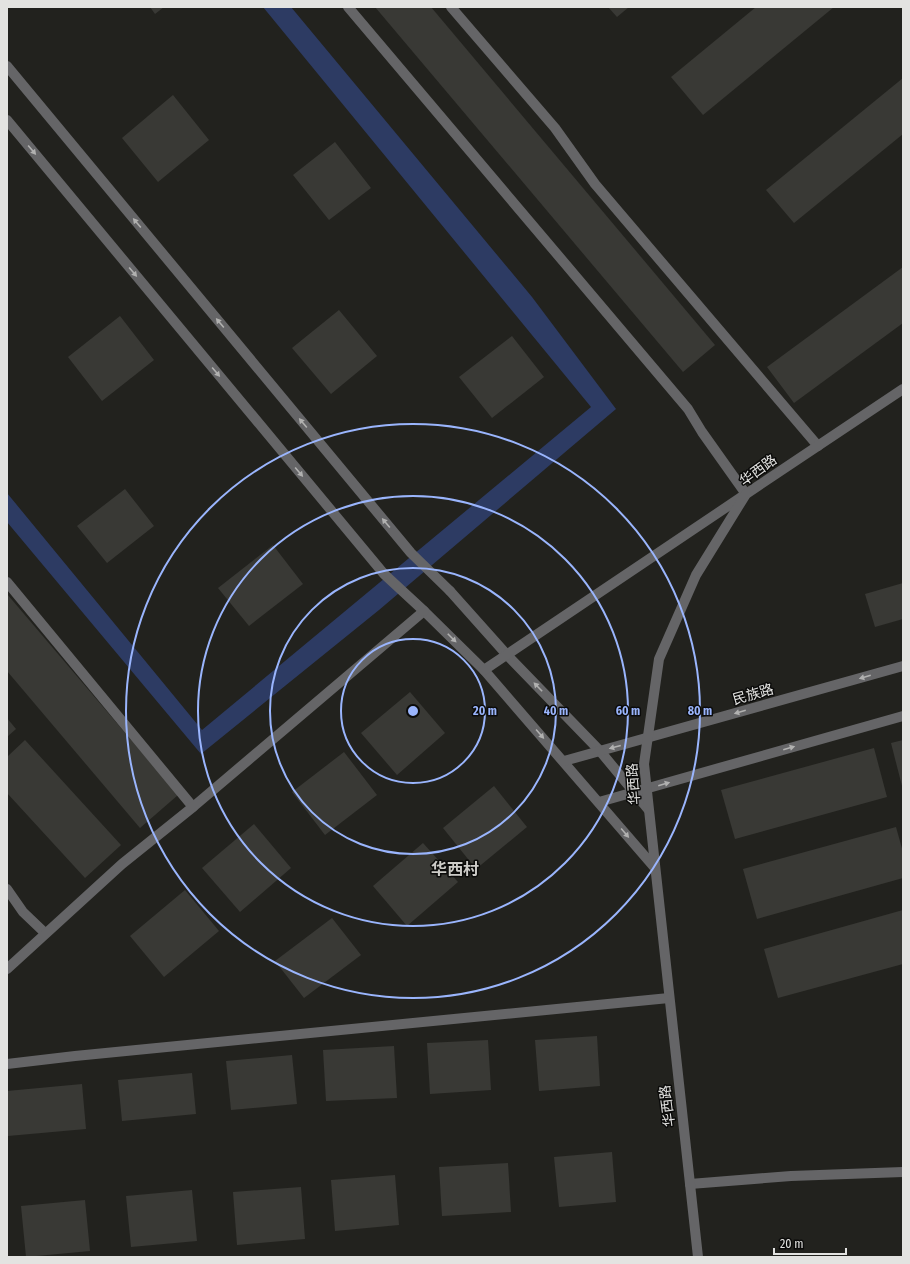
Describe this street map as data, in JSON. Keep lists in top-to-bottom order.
{
  "streets": {
    "street": ["华西路", "民族路"]
  },
  "crossings": [
    ["华西路", "民族路"]
  ],
  "districts": ["华西村"],
  "scale_bar": "20 m",
  "rings": [
    "20 m",
    "40 m",
    "60 m",
    "80 m"
  ]
}
